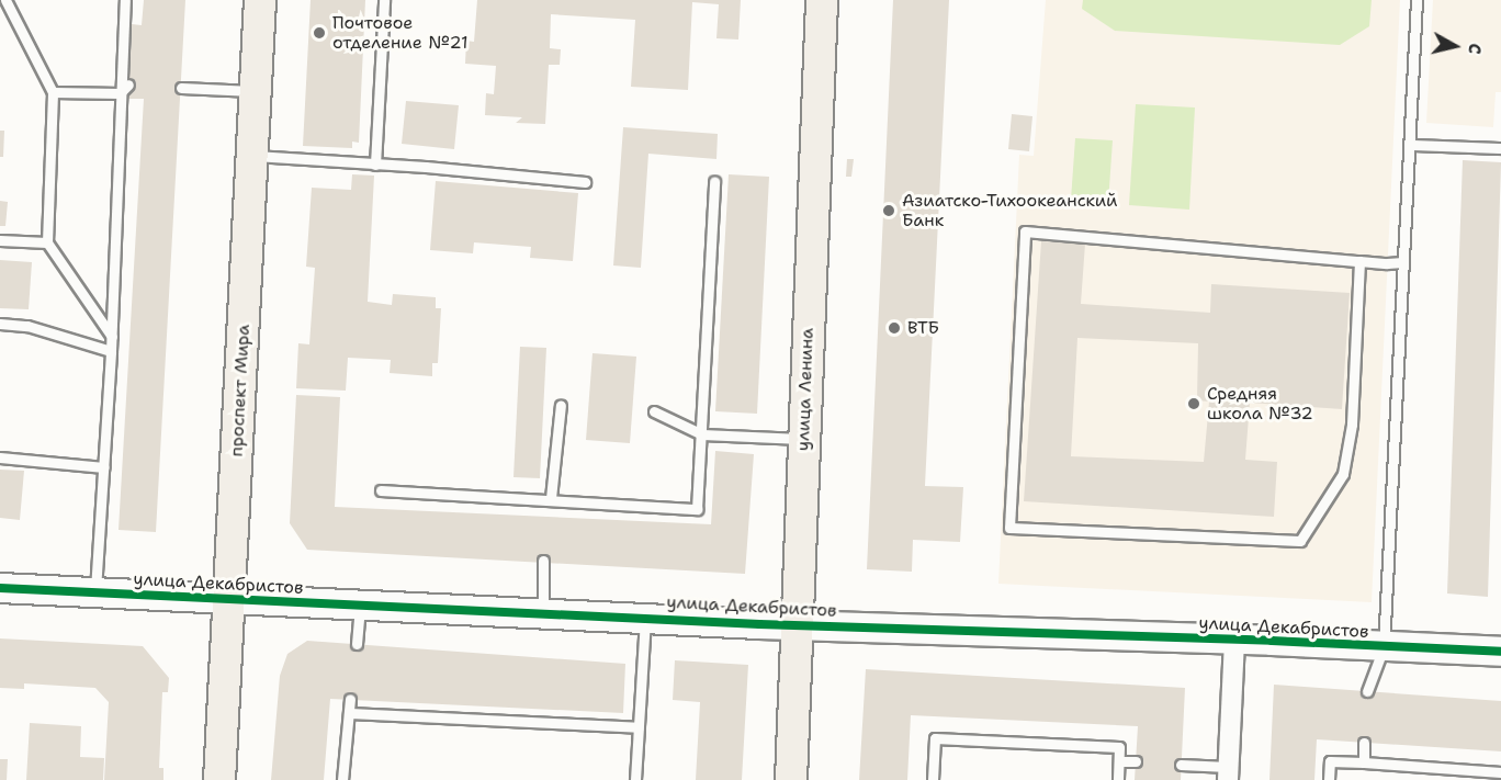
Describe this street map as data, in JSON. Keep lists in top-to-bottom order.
{
  "streets": {
    "main road": ["улица Ленина", "проспект Мира"],
    "street": ["улица Декабристов"]
  },
  "crossings": [
    ["улица Ленина", "улица Декабристов"],
    ["проспект Мира", "улица Декабристов"]
  ],
  "places": [
    "Почтовое отделение №21",
    "Азиатско-Тихоокеанский Банк",
    "ВТБ",
    "Средняя школа №32"
  ],
  "north": "right"
}
